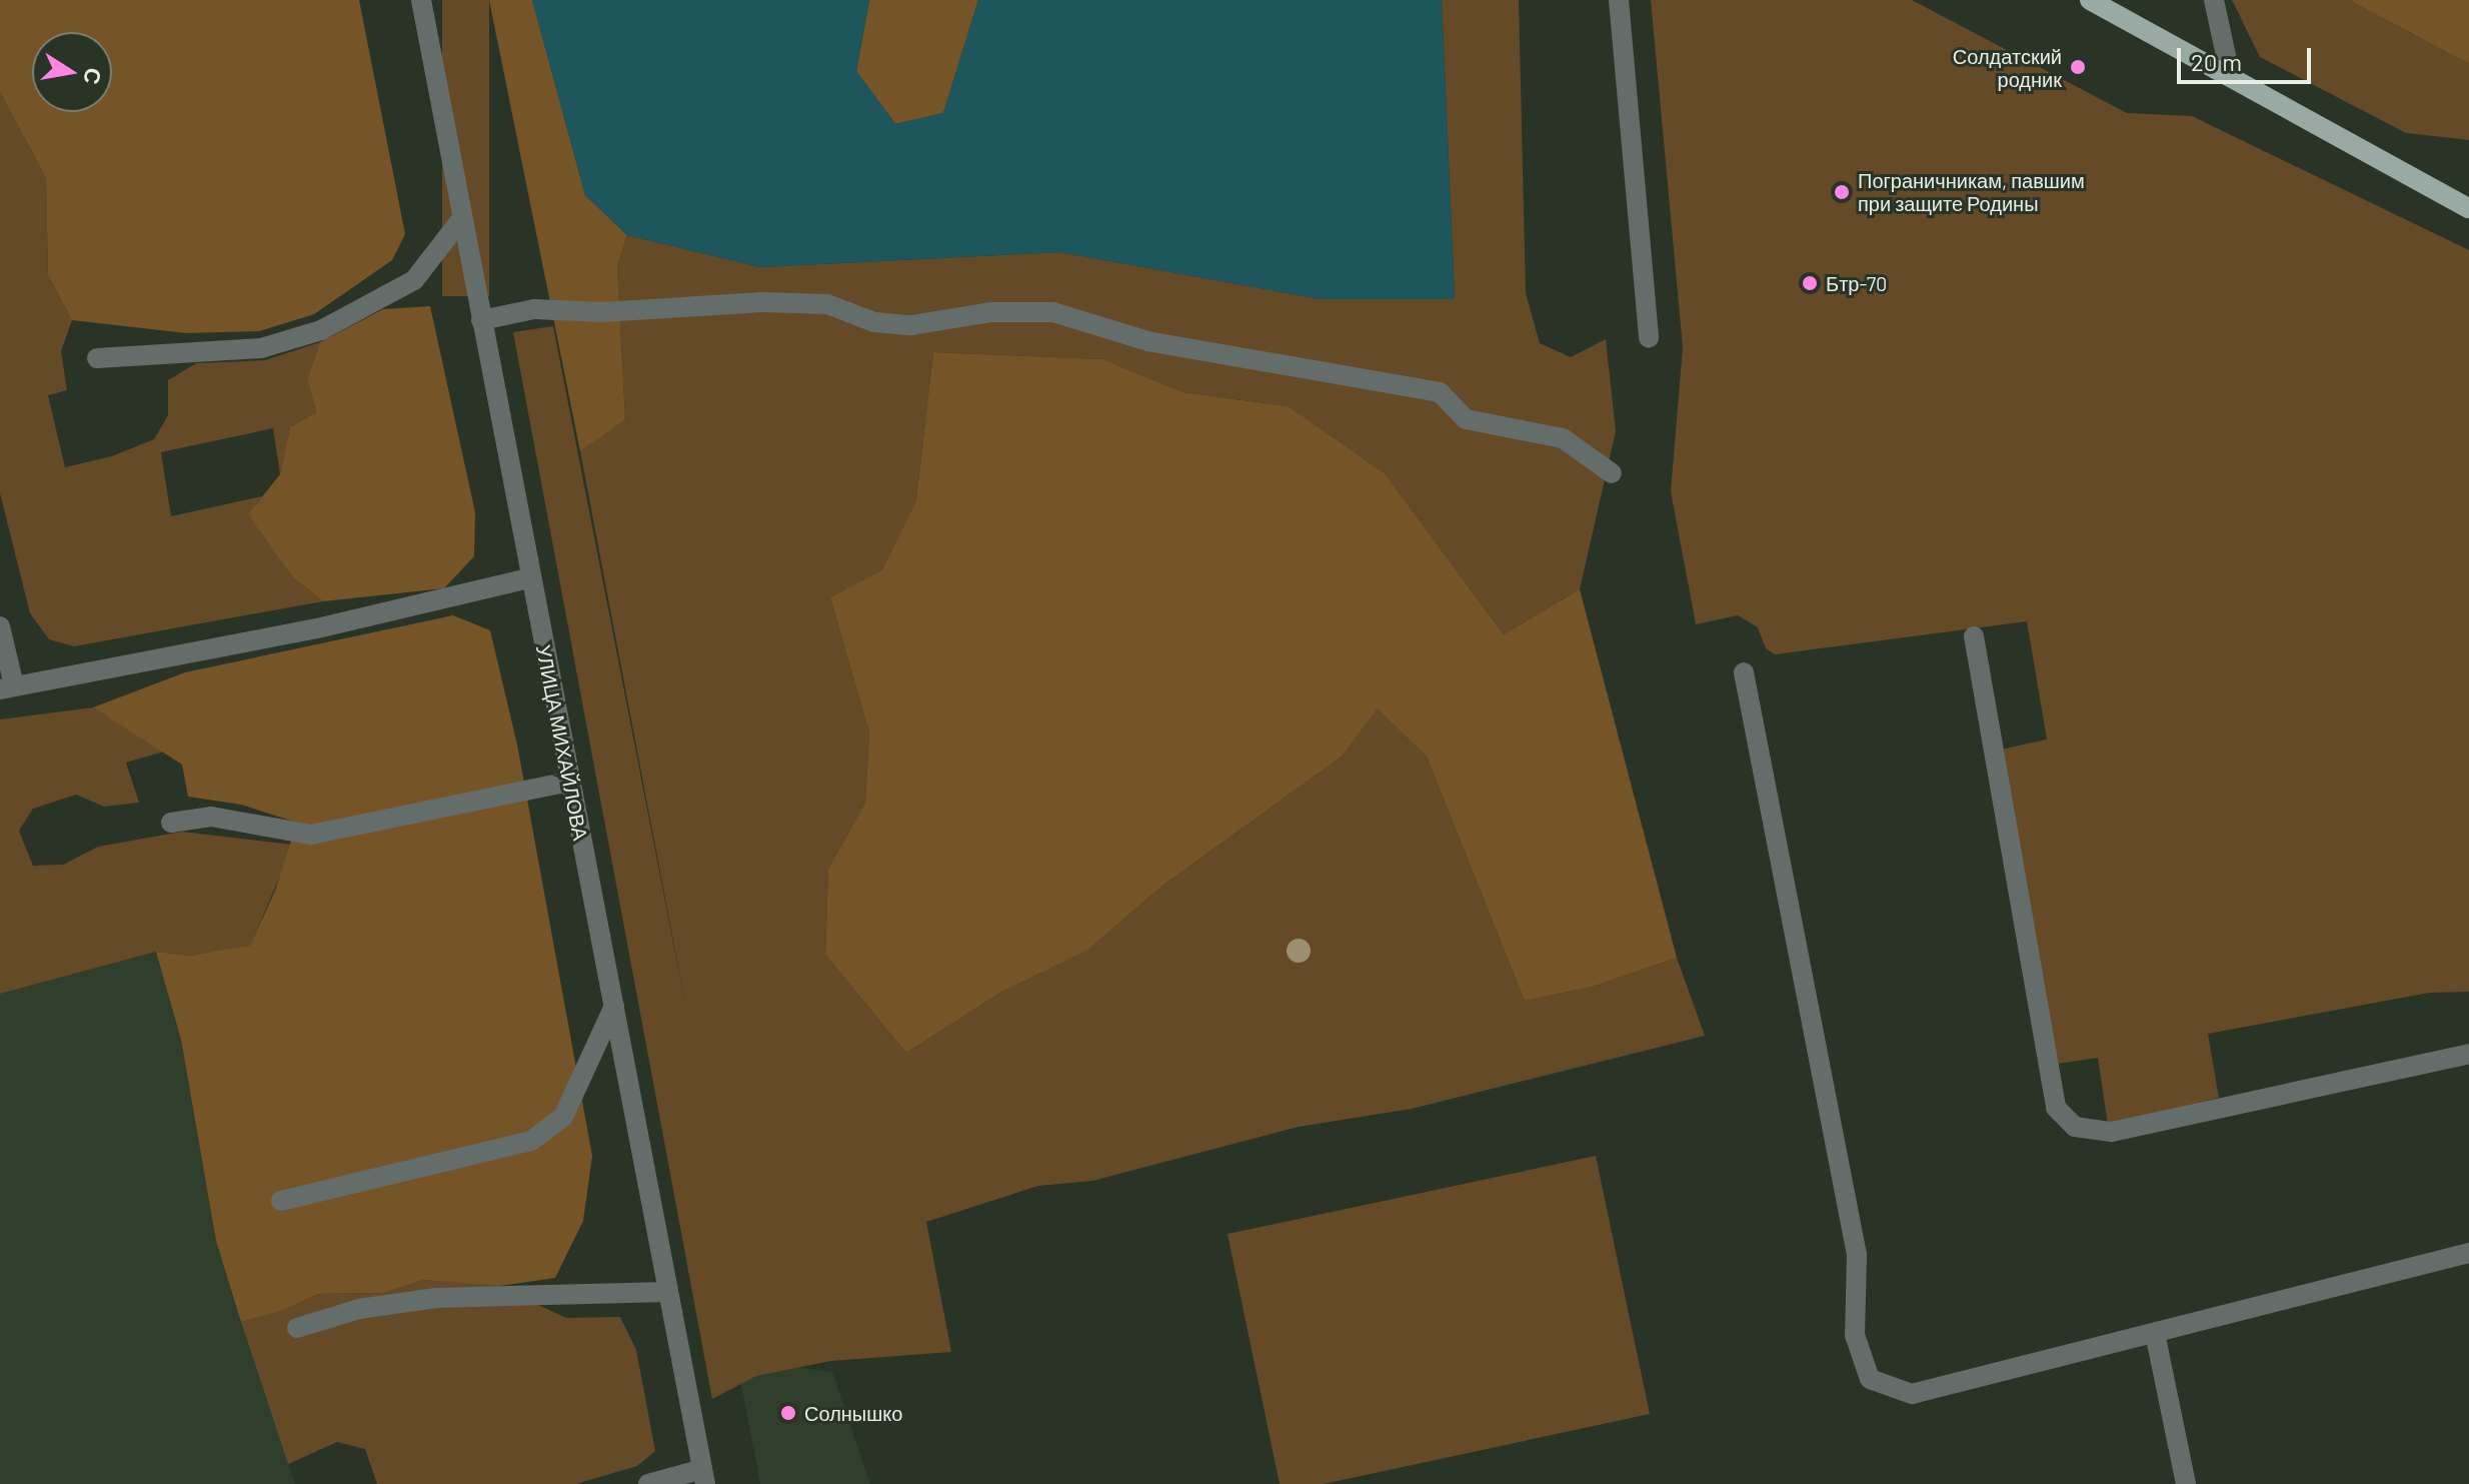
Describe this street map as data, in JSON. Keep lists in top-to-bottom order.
{
  "streets": {
    "street": ["УЛИЦА МИХАЙЛОВА"]
  },
  "places": [
    "Солдатский родник",
    "Пограничникам, павшим при защите Родины",
    "Бтр-70",
    "Солнышко"
  ],
  "scale_bar": "20 m",
  "north": "right"
}
